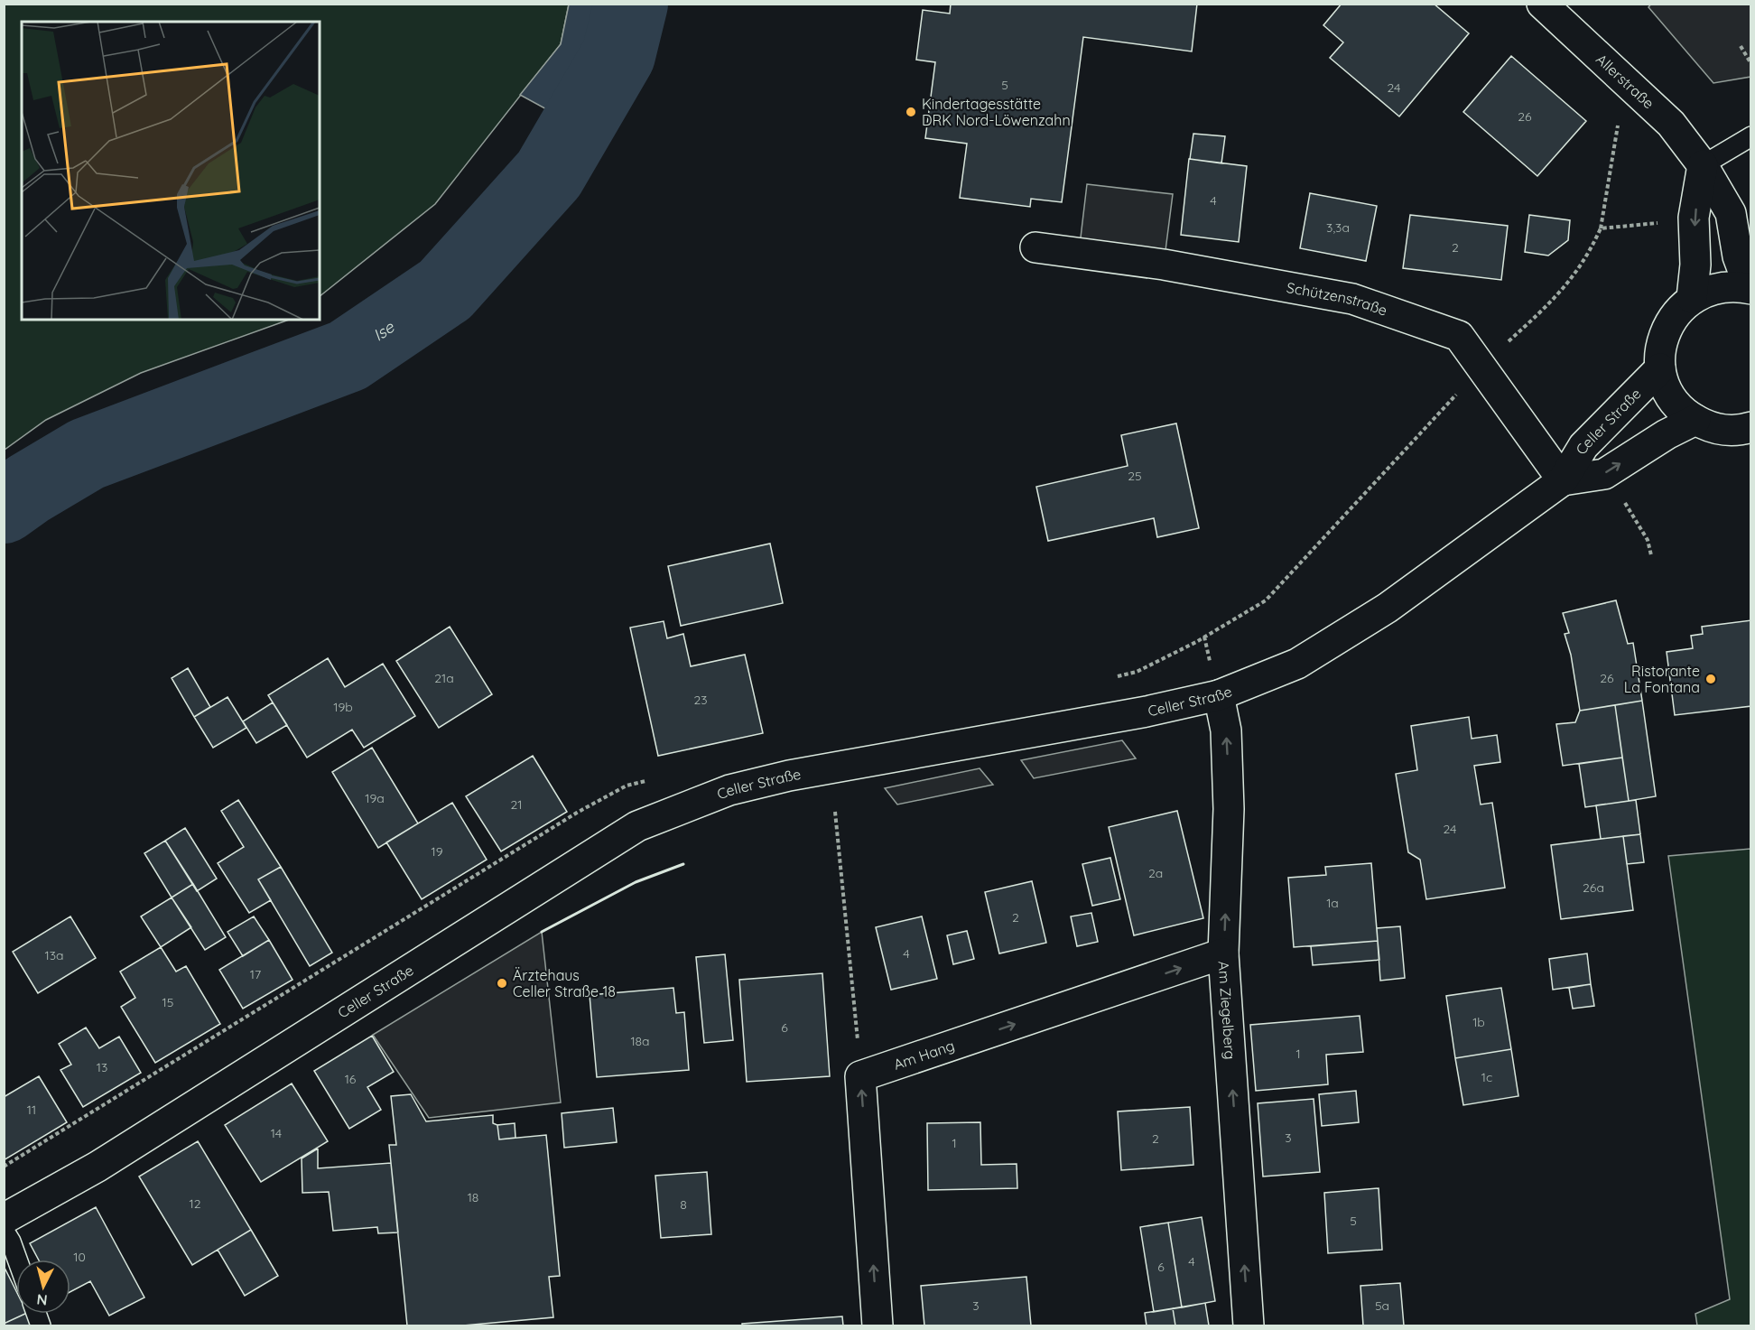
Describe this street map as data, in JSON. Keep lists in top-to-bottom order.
{
  "streets": {
    "street": [
      "Allerstraße",
      "Schützenstraße",
      "Celler Straße",
      "Am Ziegelberg",
      "Am Hang"
    ]
  },
  "crossings": [
    ["Schützenstraße", "Celler Straße"],
    ["Celler Straße", "Am Ziegelberg"],
    ["Am Ziegelberg", "Am Hang"]
  ],
  "one_way": ["Am Ziegelberg", "Am Hang"],
  "water": ["Ise"],
  "places": ["Kindertagesstätte DRK Nord-Löwenzahn", "Ristorante La Fontana", "Ärztehaus Celler Straße 18"],
  "house_numbers": [
    "5",
    "24",
    "26",
    "4",
    "3,3a",
    "2",
    "25",
    "21a",
    "26",
    "23",
    "19b",
    "19a",
    "21",
    "24",
    "19",
    "2a",
    "26a",
    "1a",
    "2",
    "4",
    "13a",
    "17",
    "15",
    "1b",
    "6",
    "18a",
    "1",
    "13",
    "1c",
    "16",
    "11",
    "14",
    "3",
    "2",
    "1",
    "18",
    "12",
    "8",
    "5",
    "10",
    "4",
    "6",
    "3",
    "5a"
  ],
  "north": "bottom"
}
